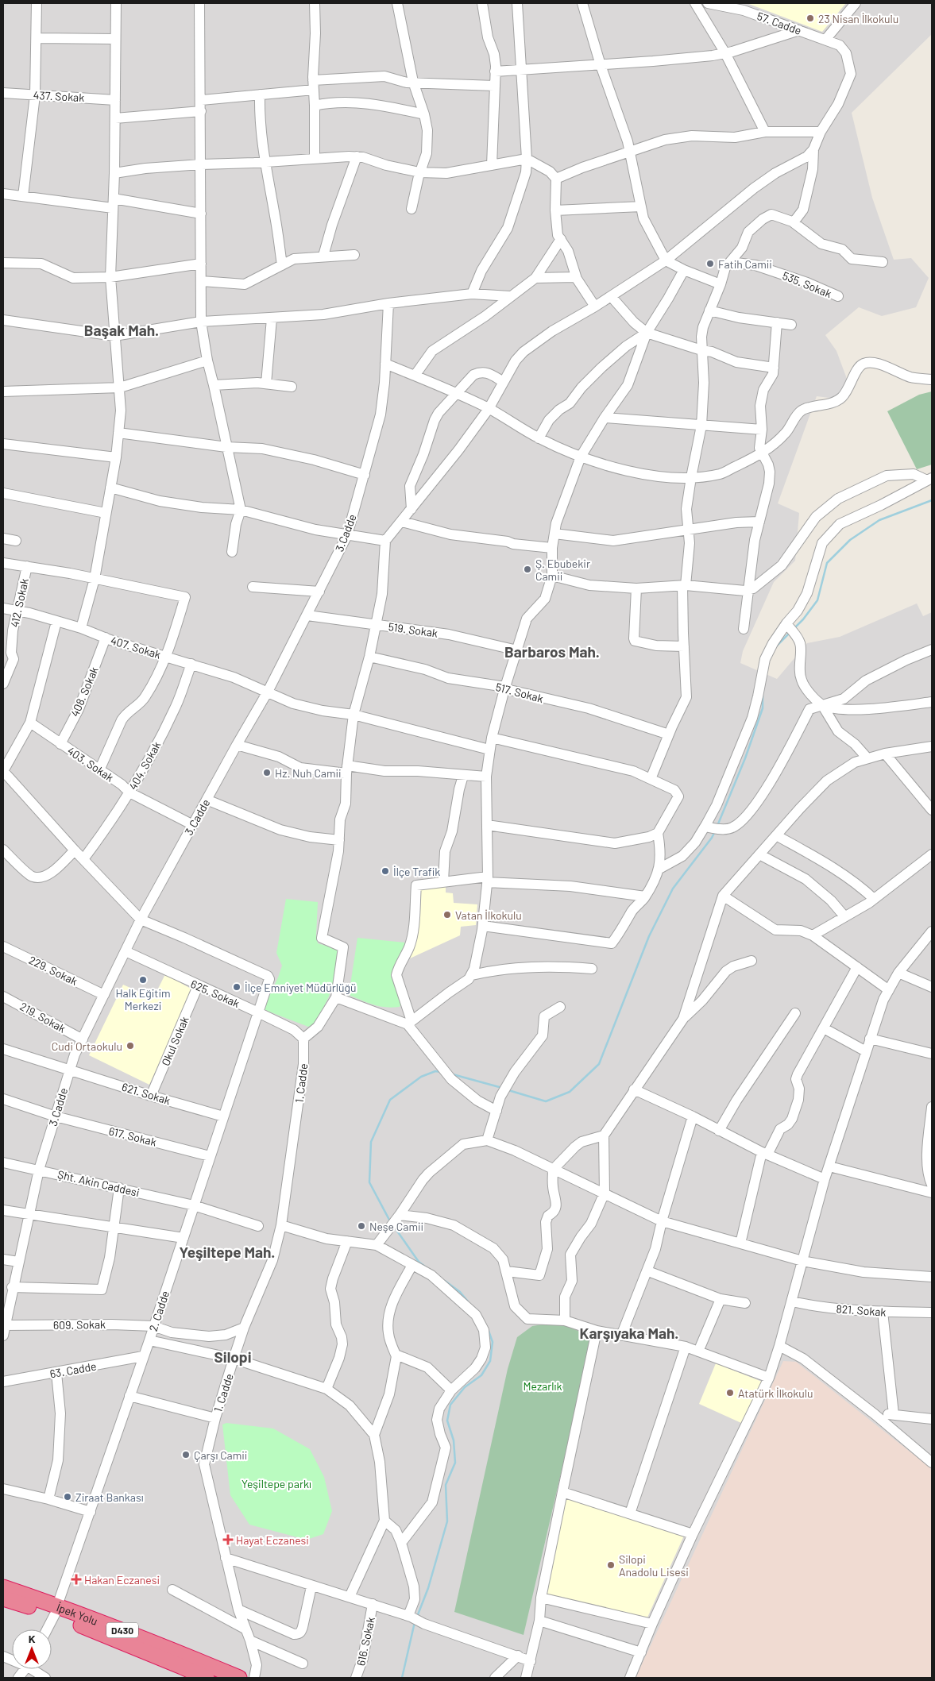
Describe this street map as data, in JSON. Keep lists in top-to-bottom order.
{
  "streets": {
    "highway": ["İpek Yolu", "D430"],
    "street": [
      "57. Cadde",
      "437. Sokak",
      "535. Sokak",
      "3.Cadde",
      "412. Sokak",
      "519. Sokak",
      "407. Sokak",
      "408. Sokak",
      "517. Sokak",
      "403. Sokak",
      "404. Sokak",
      "229. Sokak",
      "625. Sokak",
      "219. Sokak",
      "Okul Sokak",
      "1. Cadde",
      "621. Sokak",
      "617. Sokak",
      "Şht. Akin Caddesi",
      "821. Sokak",
      "2. Cadde",
      "609. Sokak",
      "63. Cadde",
      "616. Sokak"
    ]
  },
  "crossings": [
    ["3.Cadde", "519. Sokak"],
    ["3.Cadde", "407. Sokak"],
    ["3.Cadde", "403. Sokak"],
    ["3.Cadde", "229. Sokak"],
    ["3.Cadde", "625. Sokak"],
    ["3.Cadde", "219. Sokak"],
    ["3.Cadde", "621. Sokak"],
    ["3.Cadde", "617. Sokak"],
    ["3.Cadde", "Şht. Akin Caddesi"],
    ["3.Cadde", "2. Cadde"],
    ["3.Cadde", "609. Sokak"],
    ["412. Sokak", "407. Sokak"],
    ["407. Sokak", "408. Sokak"],
    ["407. Sokak", "404. Sokak"],
    ["408. Sokak", "403. Sokak"],
    ["403. Sokak", "404. Sokak"],
    ["625. Sokak", "Okul Sokak"],
    ["625. Sokak", "1. Cadde"],
    ["625. Sokak", "2. Cadde"],
    ["Okul Sokak", "621. Sokak"],
    ["1. Cadde", "609. Sokak"],
    ["621. Sokak", "2. Cadde"],
    ["617. Sokak", "2. Cadde"],
    ["Şht. Akin Caddesi", "2. Cadde"],
    ["2. Cadde", "609. Sokak"],
    ["2. Cadde", "63. Cadde"],
    ["2. Cadde", "İpek Yolu"],
    ["2. Cadde", "D430"],
    ["İpek Yolu", "D430"]
  ],
  "districts": [
    "Başak Mah.",
    "Barbaros Mah.",
    "Yeşiltepe Mah.",
    "Karşıyaka Mah.",
    "Silopi"
  ],
  "parks": ["Mezarlık", "Yeşiltepe parkı"],
  "places": {
    "other": [
      "23 Nisan İlkokulu",
      "Fatih Camii",
      "Ş. Ebubekir Camii",
      "Hz. Nuh Camii",
      "İlçe Trafik",
      "Vatan İlkokulu",
      "Halk Eğitim Merkezi",
      "İlçe Emniyet Müdürlüğü",
      "Cudi Ortaokulu",
      "Neşe Camii",
      "Atatürk İlkokulu",
      "Çarşı Camii",
      "Ziraat Bankası",
      "Silopi Anadolu Lisesi"
    ],
    "health": ["Hayat Eczanesi", "Hakan Eczanesi"]
  },
  "north": "top"
}
